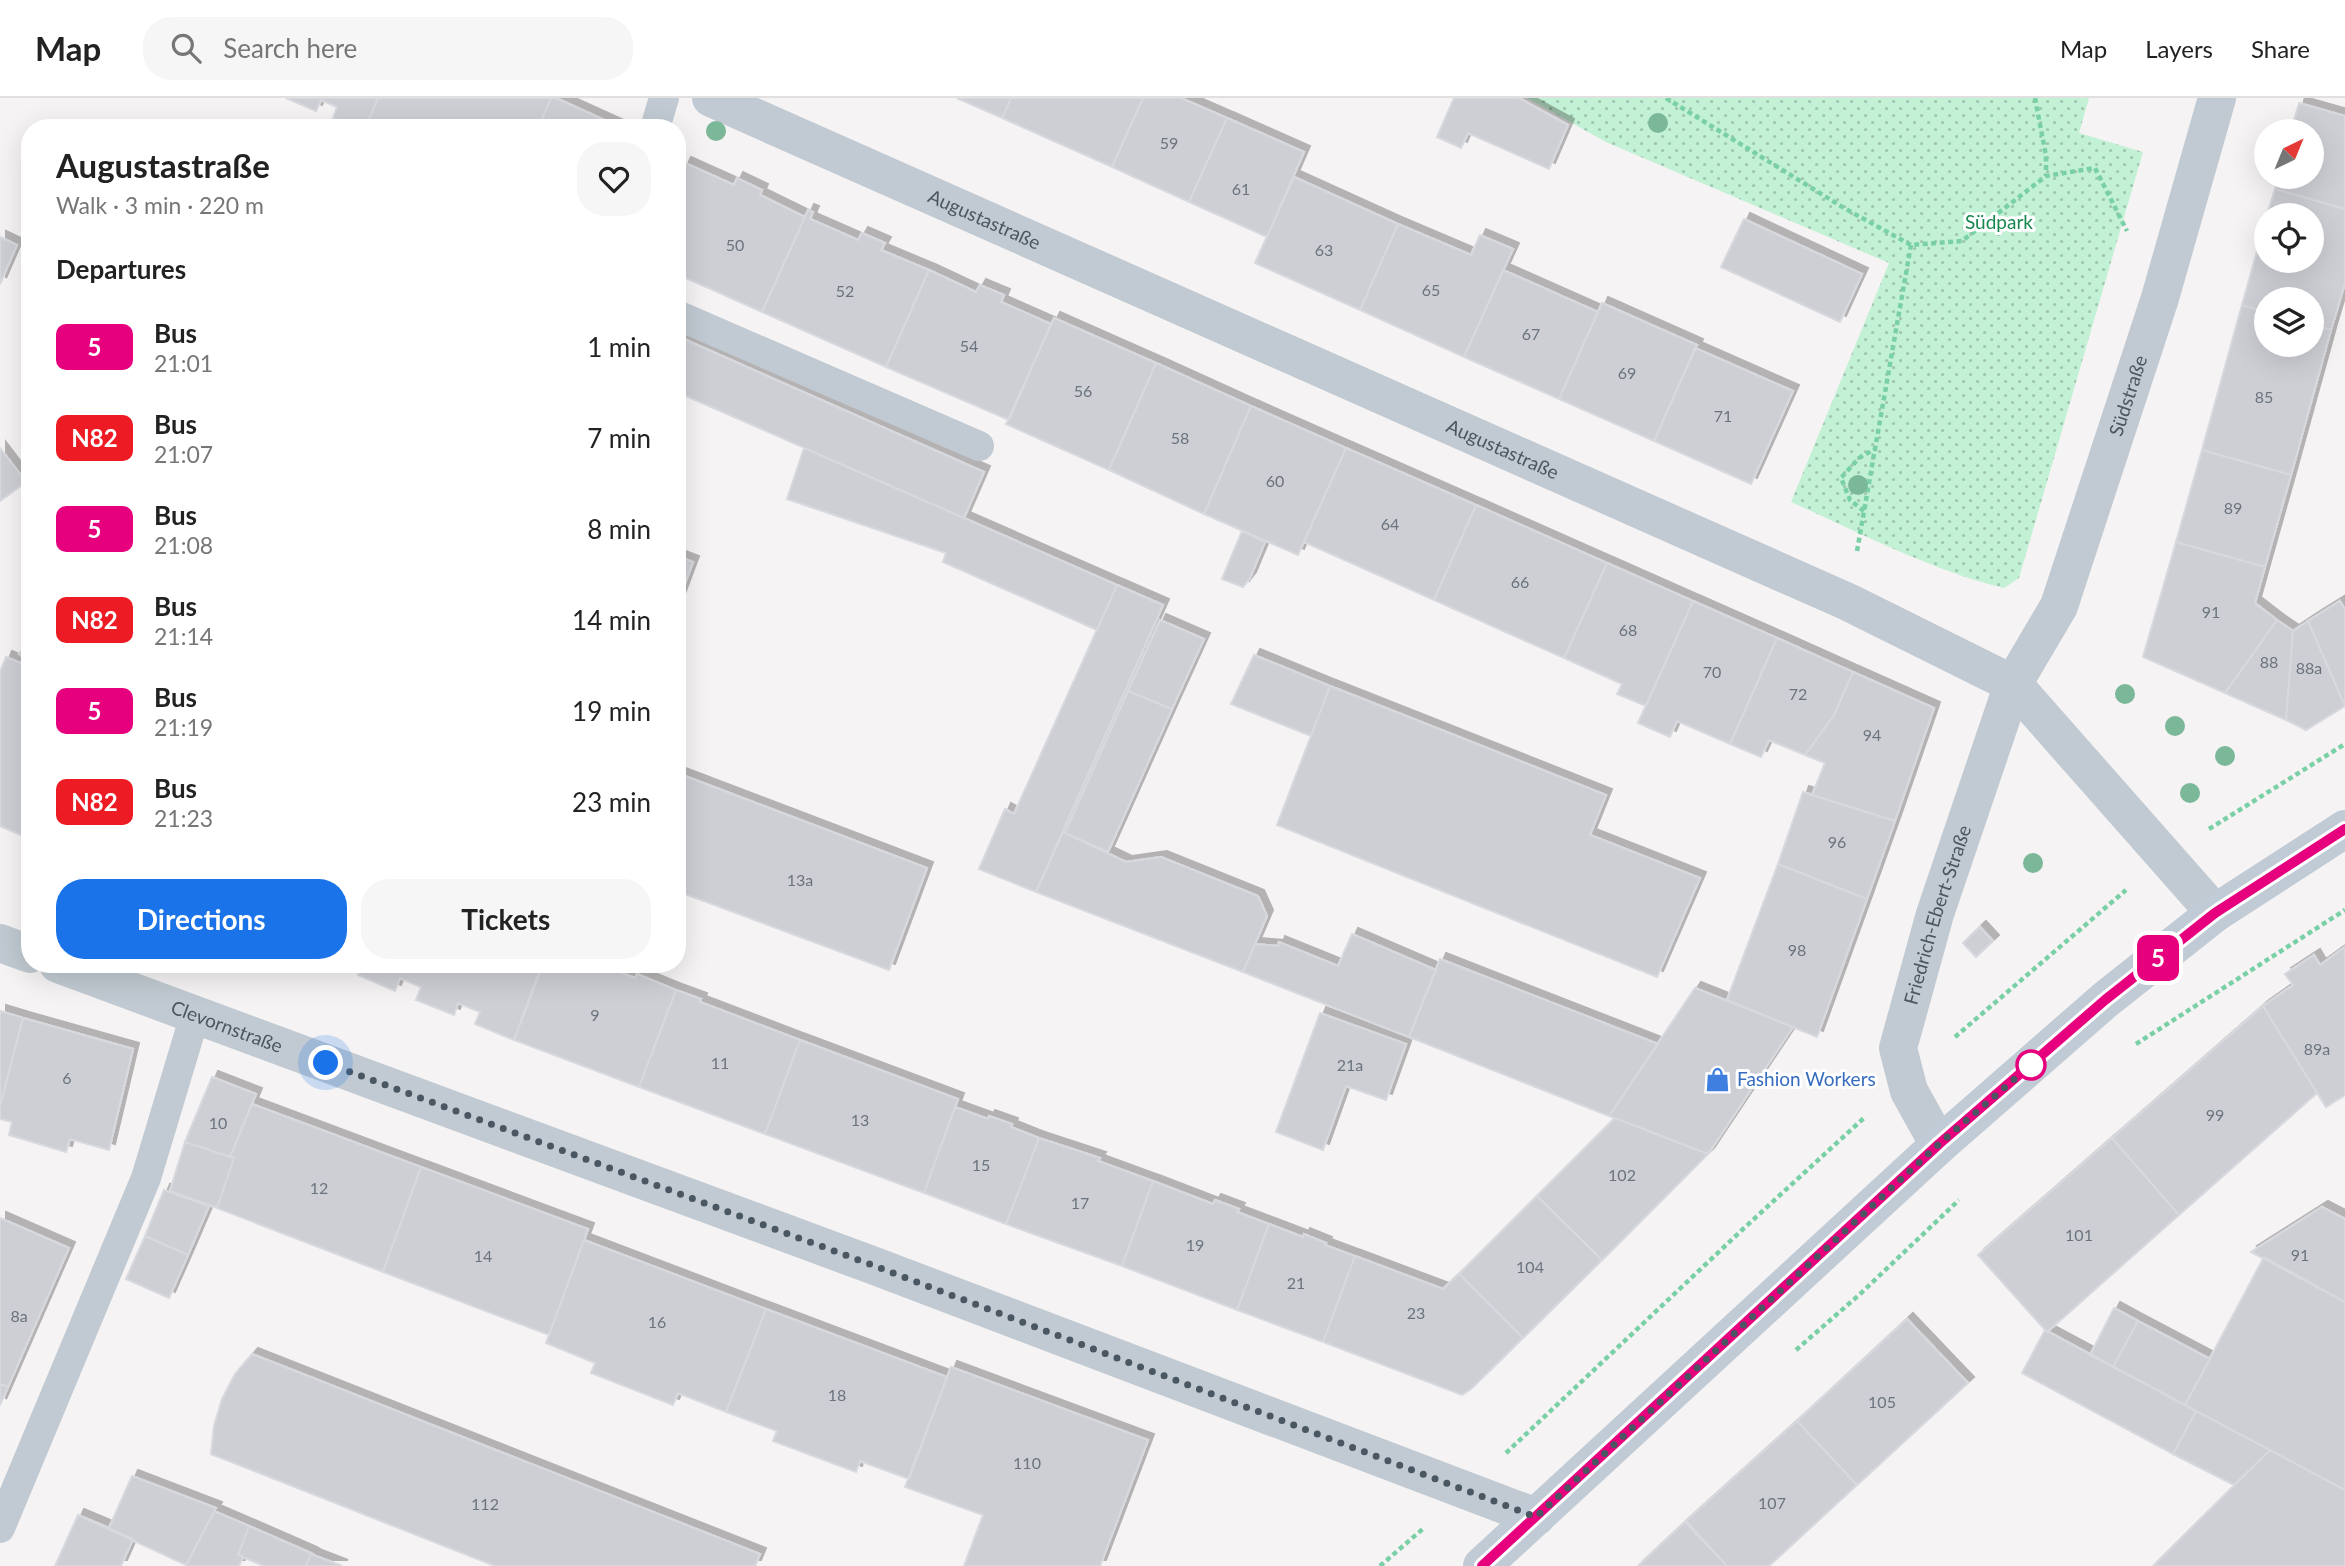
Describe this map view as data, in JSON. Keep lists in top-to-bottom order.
{
  "streets": {
    "street": [
      "Augustastraße",
      "Südstraße",
      "Friedrich-Ebert-Straße",
      "Clevornstraße"
    ]
  },
  "crossings": [
    ["Augustastraße", "Südstraße"],
    ["Augustastraße", "Friedrich-Ebert-Straße"],
    ["Südstraße", "Friedrich-Ebert-Straße"]
  ],
  "parks": ["Südpark"],
  "places": {
    "shop": ["Fashion Workers"]
  },
  "lines": ["bus line 5"],
  "house_numbers": [
    "59",
    "61",
    "50",
    "63",
    "65",
    "52",
    "67",
    "54",
    "69",
    "56",
    "85",
    "71",
    "58",
    "60",
    "89",
    "64",
    "66",
    "91",
    "68",
    "88",
    "88a",
    "70",
    "72",
    "94",
    "96",
    "13a",
    "98",
    "9",
    "89a",
    "11",
    "21a",
    "6",
    "99",
    "13",
    "10",
    "15",
    "102",
    "12",
    "17",
    "101",
    "19",
    "91",
    "14",
    "104",
    "21",
    "23",
    "8a",
    "16",
    "18",
    "105",
    "110",
    "107",
    "112"
  ],
  "north": "top right",
  "page": {
    "header": "Map",
    "search": "Search here",
    "nav": ["Map", "Layers", "Share"],
    "on_map": "5",
    "heading": [
      ["Augustastraße", "Walk · 3 min · 220 m"],
      "Departures"
    ],
    "list": [
      {
        "mark": "5",
        "name": "Bus",
        "note": "21:01",
        "value": "1 min"
      },
      {
        "mark": "N82",
        "name": "Bus",
        "note": "21:07",
        "value": "7 min"
      },
      {
        "mark": "5",
        "name": "Bus",
        "note": "21:08",
        "value": "8 min"
      },
      {
        "mark": "N82",
        "name": "Bus",
        "note": "21:14",
        "value": "14 min"
      },
      {
        "mark": "5",
        "name": "Bus",
        "note": "21:19",
        "value": "19 min"
      },
      {
        "mark": "N82",
        "name": "Bus",
        "note": "21:23",
        "value": "23 min"
      }
    ],
    "buttons": ["Directions", "Tickets"]
  }
}
